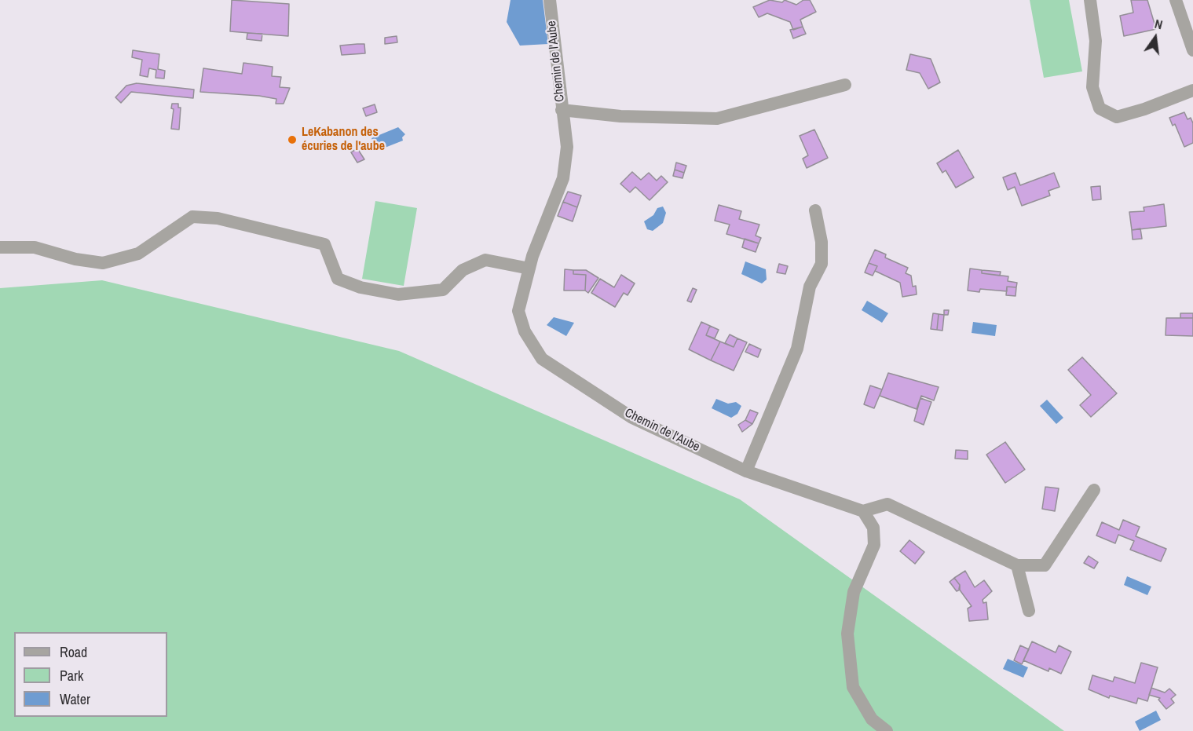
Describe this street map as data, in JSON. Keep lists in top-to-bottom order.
{
  "streets": {
    "street": ["Chemin de l'Aube"]
  },
  "places": ["LeKabanon des écuries de l'aube"],
  "legend": ["Road", "Park", "Water"],
  "north": "top"
}
